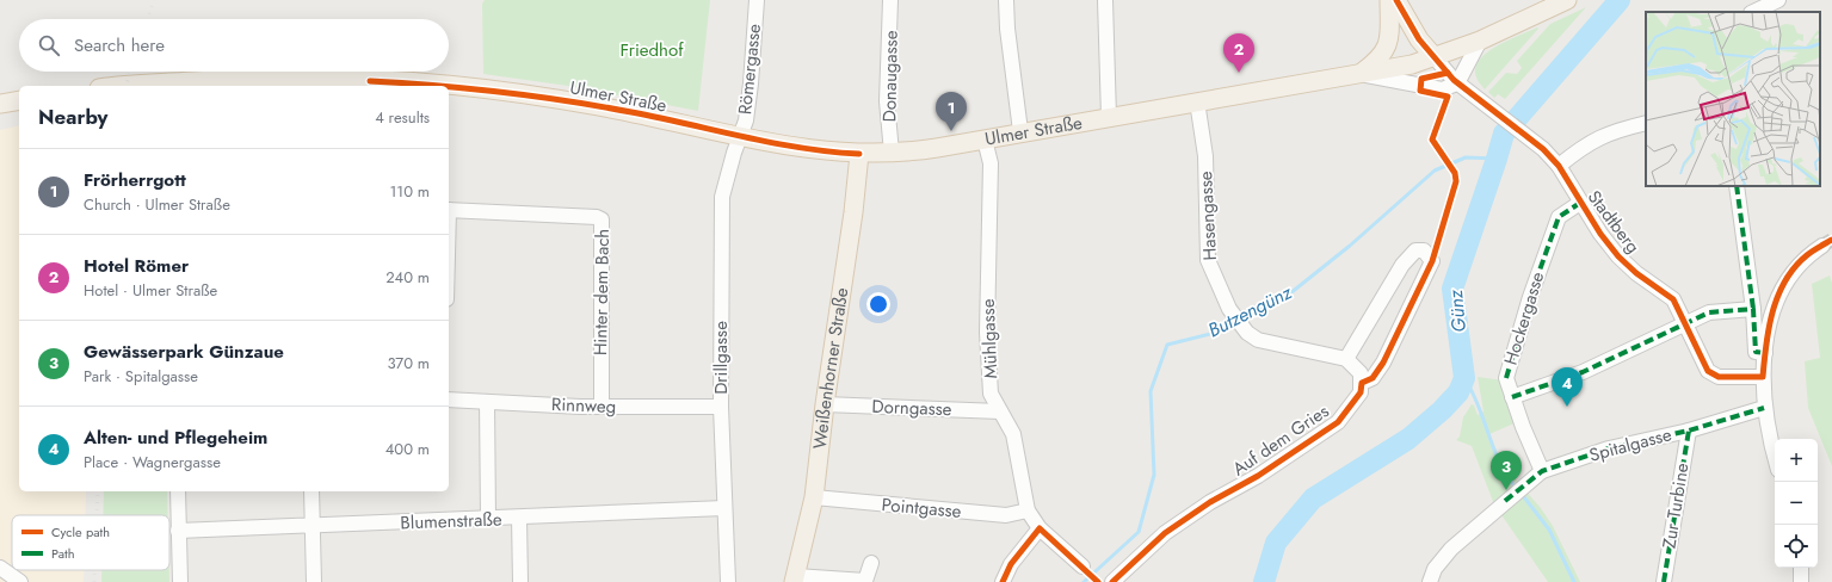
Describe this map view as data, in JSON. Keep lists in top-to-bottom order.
{
  "streets": {
    "main road": ["Ulmer Straße", "Weißenhorner Straße"],
    "street": [
      "Römergasse",
      "Donaugasse",
      "Hasengasse",
      "Stadtberg",
      "Hinter dem Bach",
      "Hockergasse",
      "Mühlgasse",
      "Drillgasse",
      "Rinnweg",
      "Dorngasse",
      "Auf dem Gries",
      "Spitalgasse",
      "Zur Turbine",
      "Pointgasse",
      "Blumenstraße"
    ]
  },
  "crossings": [
    ["Römergasse", "Ulmer Straße"],
    ["Römergasse", "Drillgasse"],
    ["Donaugasse", "Ulmer Straße"],
    ["Ulmer Straße", "Hasengasse"],
    ["Ulmer Straße", "Stadtberg"],
    ["Ulmer Straße", "Mühlgasse"],
    ["Ulmer Straße", "Drillgasse"],
    ["Ulmer Straße", "Weißenhorner Straße"],
    ["Hasengasse", "Auf dem Gries"],
    ["Stadtberg", "Hockergasse"],
    ["Hinter dem Bach", "Rinnweg"],
    ["Hockergasse", "Spitalgasse"],
    ["Mühlgasse", "Dorngasse"],
    ["Mühlgasse", "Pointgasse"],
    ["Drillgasse", "Rinnweg"],
    ["Drillgasse", "Blumenstraße"],
    ["Weißenhorner Straße", "Dorngasse"],
    ["Weißenhorner Straße", "Pointgasse"],
    ["Spitalgasse", "Zur Turbine"]
  ],
  "water": ["Butzengünz", "Günz"],
  "parks": ["Friedhof"],
  "legend": ["Cycle path", "Path"],
  "page": {
    "search": "Search here",
    "pins": [
      "2",
      "1",
      "4",
      "3"
    ],
    "heading": ["Nearby", "4 results"],
    "list": [
      {
        "mark": "1",
        "name": "Frörherrgott",
        "note": "Church · Ulmer Straße",
        "value": "110 m"
      },
      {
        "mark": "2",
        "name": "Hotel Römer",
        "note": "Hotel · Ulmer Straße",
        "value": "240 m"
      },
      {
        "mark": "3",
        "name": "Gewässerpark Günzaue",
        "note": "Park · Spitalgasse",
        "value": "370 m"
      },
      {
        "mark": "4",
        "name": "Alten- und Pflegeheim",
        "note": "Place · Wagnergasse",
        "value": "400 m"
      }
    ],
    "map_buttons": ["+", "−"]
  }
}
